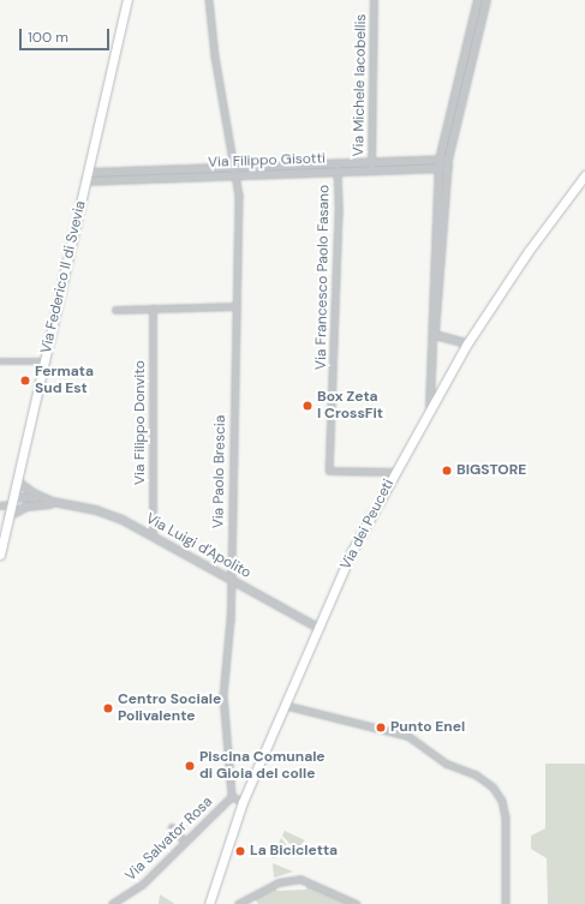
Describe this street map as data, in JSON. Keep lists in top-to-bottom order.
{
  "streets": {
    "main road": ["Via Federico II di Svevia", "Via dei Peuceti"],
    "street": [
      "Via Michele Iacobellis",
      "Via Filippo Gisotti",
      "Via Francesco Paolo Fasano",
      "Via Filippo Donvito",
      "Via Paolo Brescia",
      "Via Luigi d'Apolito",
      "Via Salvator Rosa"
    ]
  },
  "crossings": [
    ["Via Michele Iacobellis", "Via Filippo Gisotti"],
    ["Via Filippo Gisotti", "Via Federico II di Svevia"],
    ["Via Filippo Gisotti", "Via Francesco Paolo Fasano"],
    ["Via Filippo Gisotti", "Via Paolo Brescia"],
    ["Via Federico II di Svevia", "Via Luigi d'Apolito"],
    ["Via Francesco Paolo Fasano", "Via dei Peuceti"],
    ["Via Filippo Donvito", "Via Luigi d'Apolito"],
    ["Via Paolo Brescia", "Via Luigi d'Apolito"],
    ["Via Paolo Brescia", "Via Salvator Rosa"],
    ["Via dei Peuceti", "Via Luigi d'Apolito"],
    ["Via dei Peuceti", "Via Salvator Rosa"]
  ],
  "places": [
    "Fermata Sud Est",
    "Box Zeta I CrossFit",
    "BIGSTORE",
    "Centro Sociale Polivalente",
    "Punto Enel",
    "Piscina Comunale di Gioia del colle",
    "La Bicicletta"
  ],
  "scale_bar": "100 m"
}
